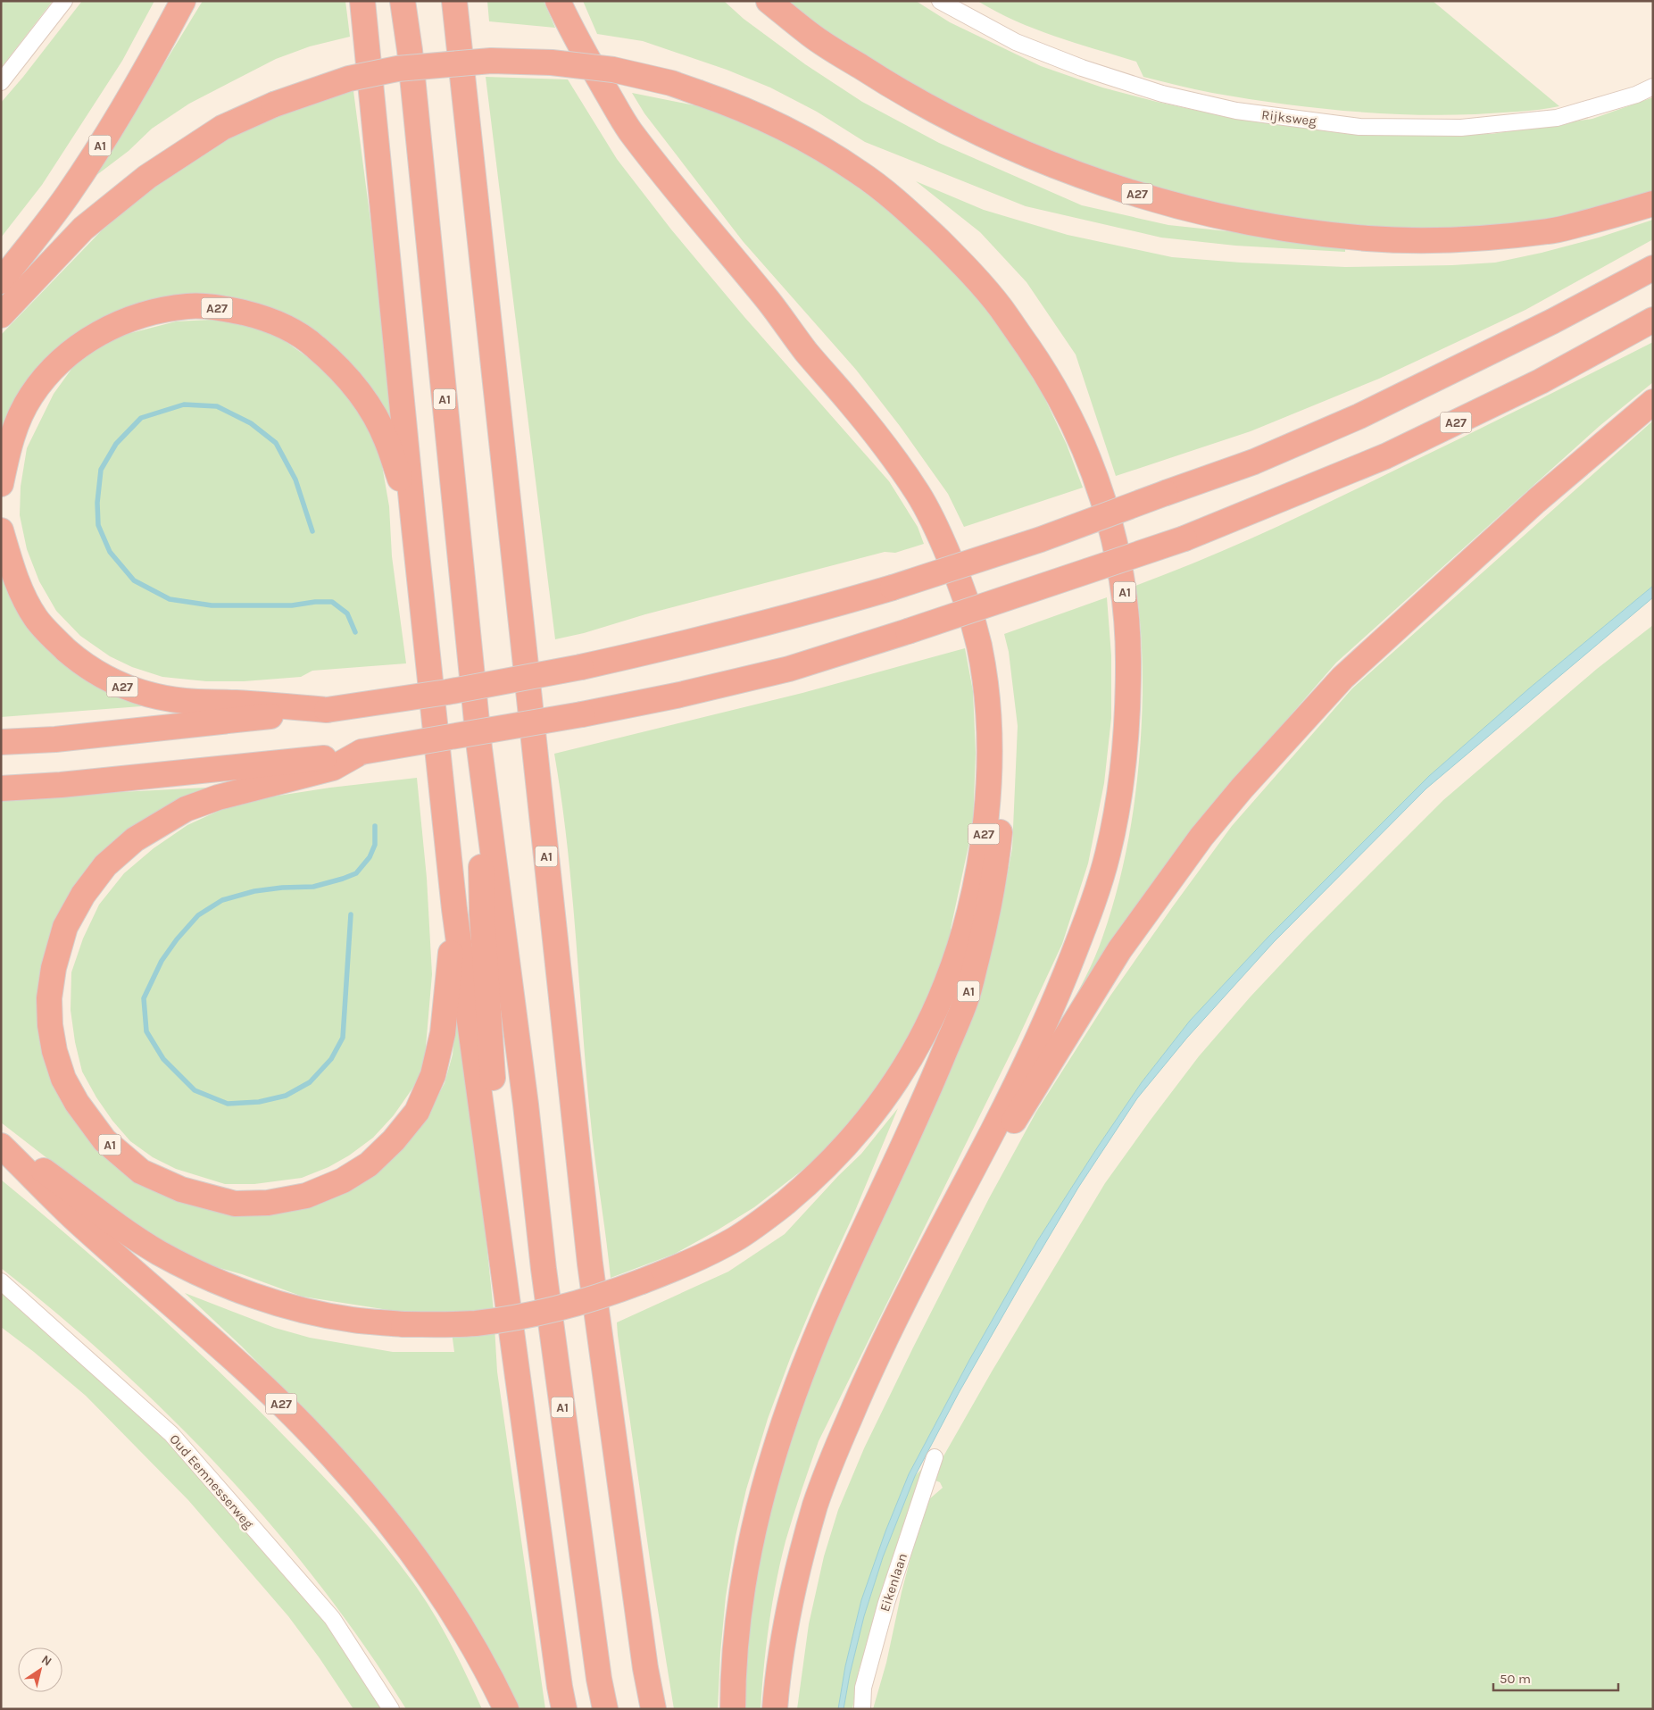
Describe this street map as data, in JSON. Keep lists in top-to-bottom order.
{
  "streets": {
    "highway": ["A1", "A27"],
    "street": ["Rijksweg", "Oud Eemnesserweg", "Eikenlaan"]
  },
  "crossings": [
    ["A1", "A27"]
  ],
  "scale_bar": "50 m",
  "north": "top right"
}
